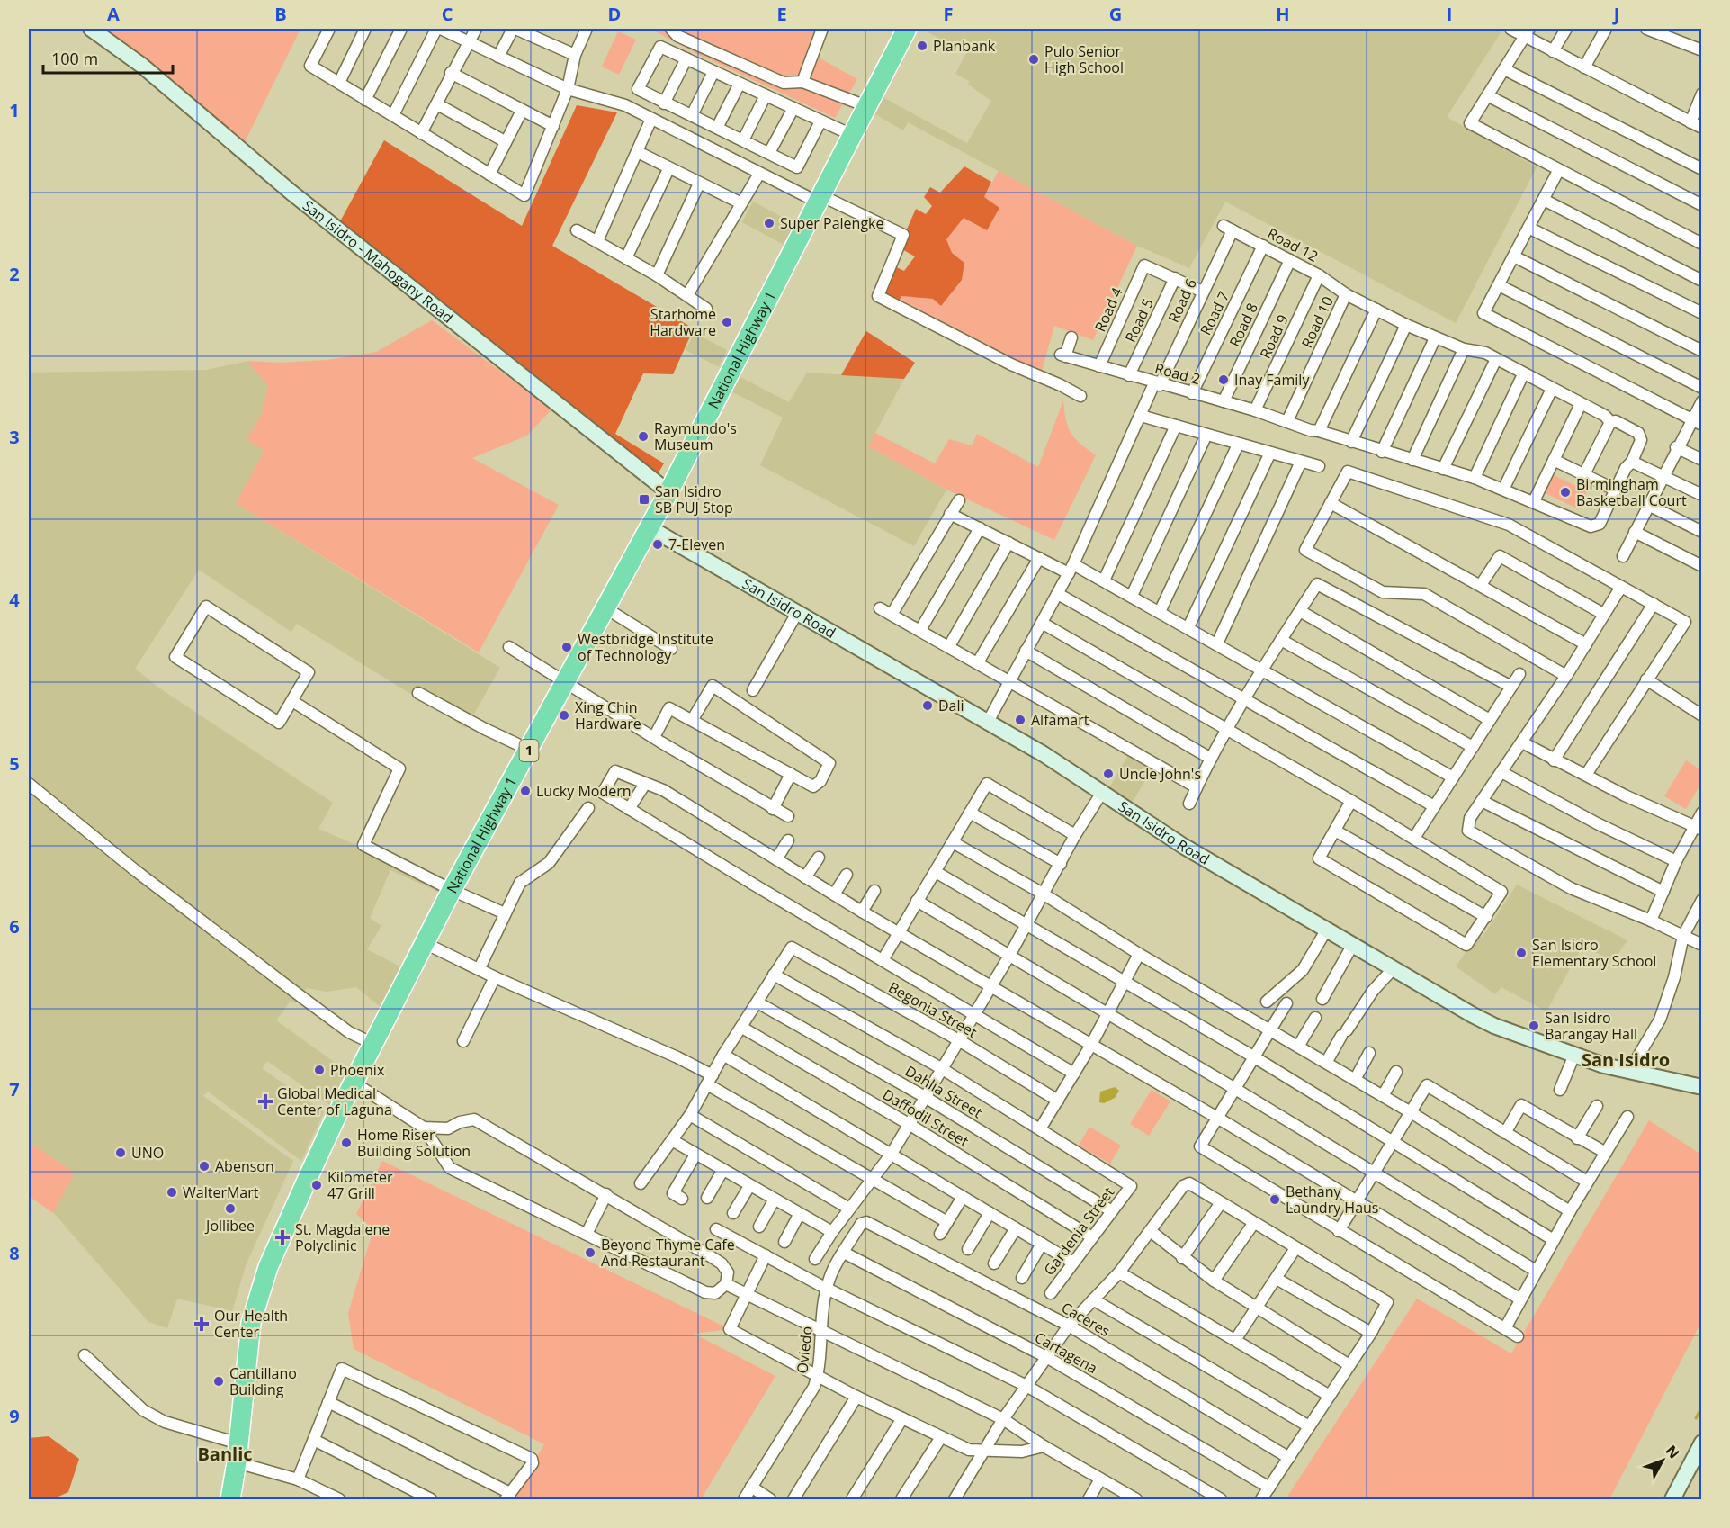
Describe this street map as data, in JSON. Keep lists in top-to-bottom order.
{
  "streets": {
    "highway": ["National Highway 1", "1"],
    "street": [
      "Road 12",
      "San Isidro - Mahogany Road",
      "Road 6",
      "Road 4",
      "Road 7",
      "Road 5",
      "Road 10",
      "Road 8",
      "Road 9",
      "Road 2",
      "San Isidro Road",
      "Begonia Street",
      "Dahlia Street",
      "Daffodil Street",
      "Gardenia Street",
      "Caceres",
      "Oviedo",
      "Cartagena"
    ]
  },
  "crossings": [
    ["Road 12", "Road 6"],
    ["Road 12", "Road 7"],
    ["Road 12", "Road 10"],
    ["Road 12", "Road 8"],
    ["Road 12", "Road 9"],
    ["San Isidro - Mahogany Road", "National Highway 1"],
    ["Road 6", "Road 2"],
    ["Road 6", "San Isidro Road"],
    ["Road 4", "Road 5"],
    ["Road 4", "Road 2"],
    ["Road 7", "Road 2"],
    ["Road 5", "Road 2"],
    ["Road 10", "Road 2"],
    ["Road 8", "Road 2"],
    ["Road 9", "Road 2"],
    ["National Highway 1", "San Isidro Road"],
    ["Dahlia Street", "Gardenia Street"],
    ["Daffodil Street", "Gardenia Street"],
    ["Caceres", "Oviedo"],
    ["Oviedo", "Cartagena"]
  ],
  "districts": ["San Isidro", "Banlic"],
  "places": {
    "other": [
      "Planbank",
      "Pulo Senior High School",
      "Super Palengke",
      "Starhome Hardware",
      "Inay Family",
      "Raymundo's Museum",
      "Birmingham Basketball Court",
      "7-Eleven",
      "Westbridge Institute of Technology",
      "Dali",
      "Xing Chin Hardware",
      "Alfamart",
      "Uncle John's",
      "Lucky Modern",
      "San Isidro Elementary School",
      "San Isidro Barangay Hall",
      "Phoenix",
      "Home Riser Building Solution",
      "UNO",
      "Abenson",
      "Kilometer 47 Grill",
      "WalterMart",
      "Bethany Laundry Haus",
      "Jollibee",
      "Beyond Thyme Cafe And Restaurant",
      "Cantillano Building"
    ],
    "transit": ["San Isidro SB PUJ Stop"],
    "health": ["Global Medical Center of Laguna", "St. Magdalene Polyclinic", "Our Health Center"]
  },
  "scale_bar": "100 m",
  "north": "top right",
  "grid": {
    "columns": [
      "A",
      "B",
      "C",
      "D",
      "E",
      "F",
      "G",
      "H",
      "I",
      "J"
    ],
    "rows": [
      "1",
      "2",
      "3",
      "4",
      "5",
      "6",
      "7",
      "8",
      "9"
    ]
  }
}
